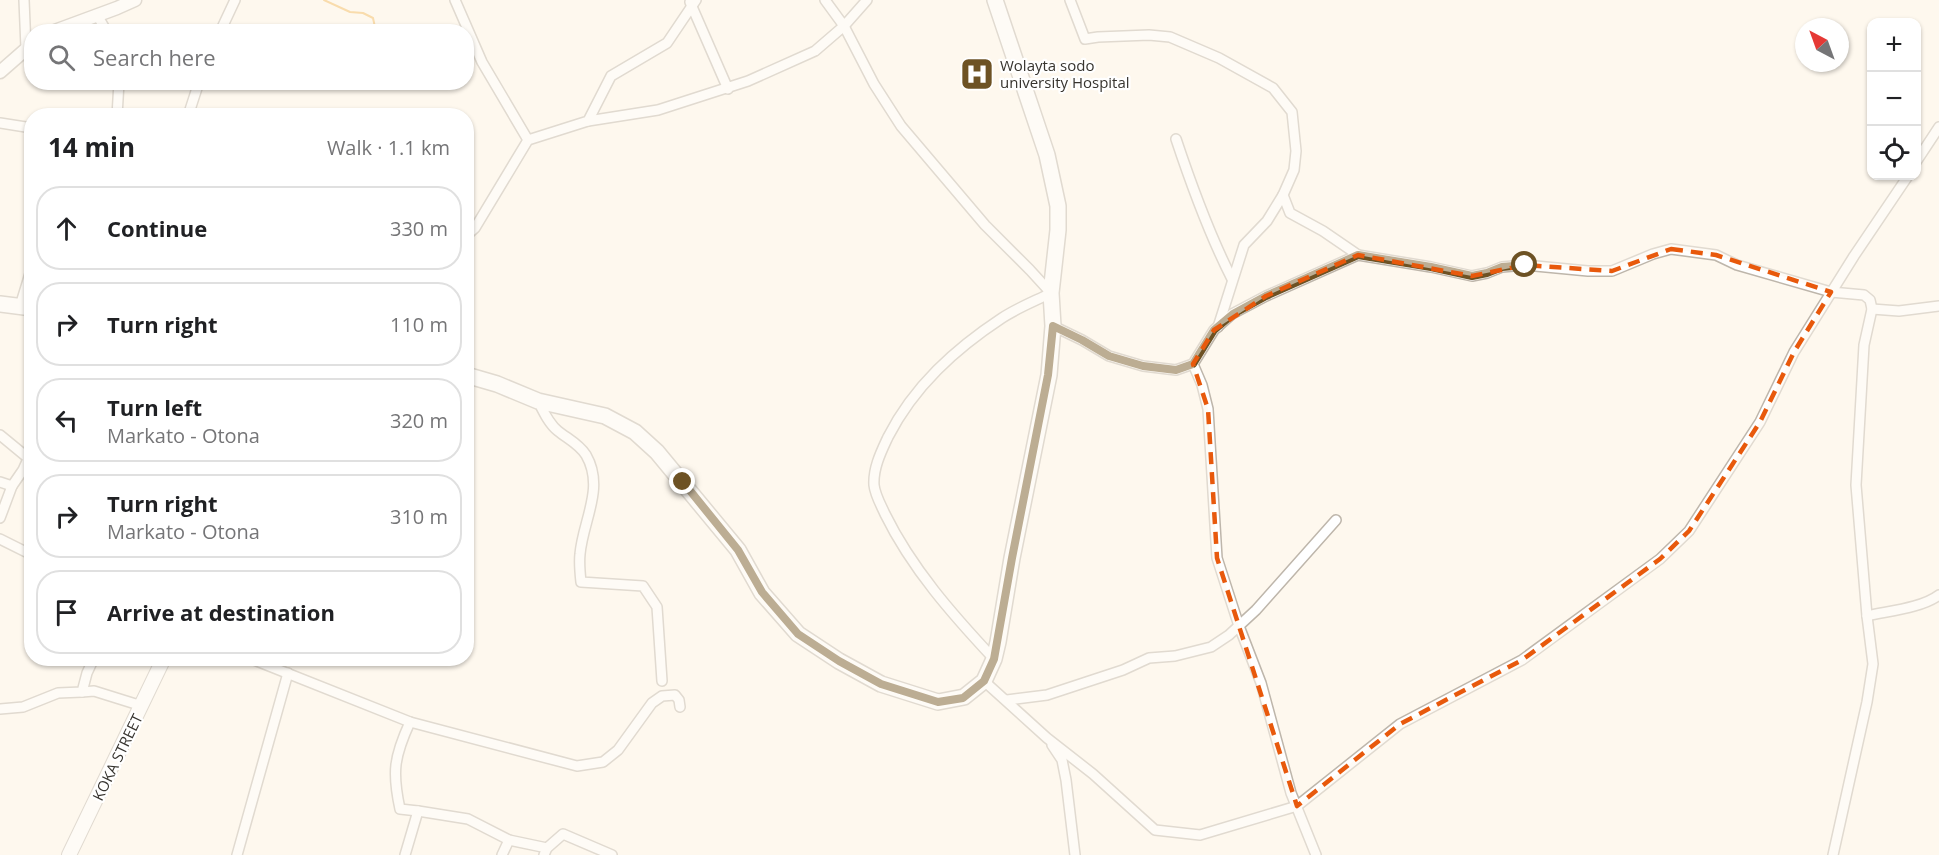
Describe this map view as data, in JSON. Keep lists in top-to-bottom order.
{
  "streets": {
    "main road": ["KOKA STREET"]
  },
  "places": {
    "hospital": ["Wolayta sodo university Hospital"]
  },
  "north": "top left",
  "page": {
    "map_buttons": ["+", "−"],
    "search": "Search here",
    "heading": ["14 min", "Walk · 1.1 km"],
    "list": [
      ["Continue", "330 m"],
      ["Turn right", "110 m"],
      ["Turn left", "Markato - Otona", "320 m"],
      ["Turn right", "Markato - Otona", "310 m"],
      "Arrive at destination"
    ]
  }
}
